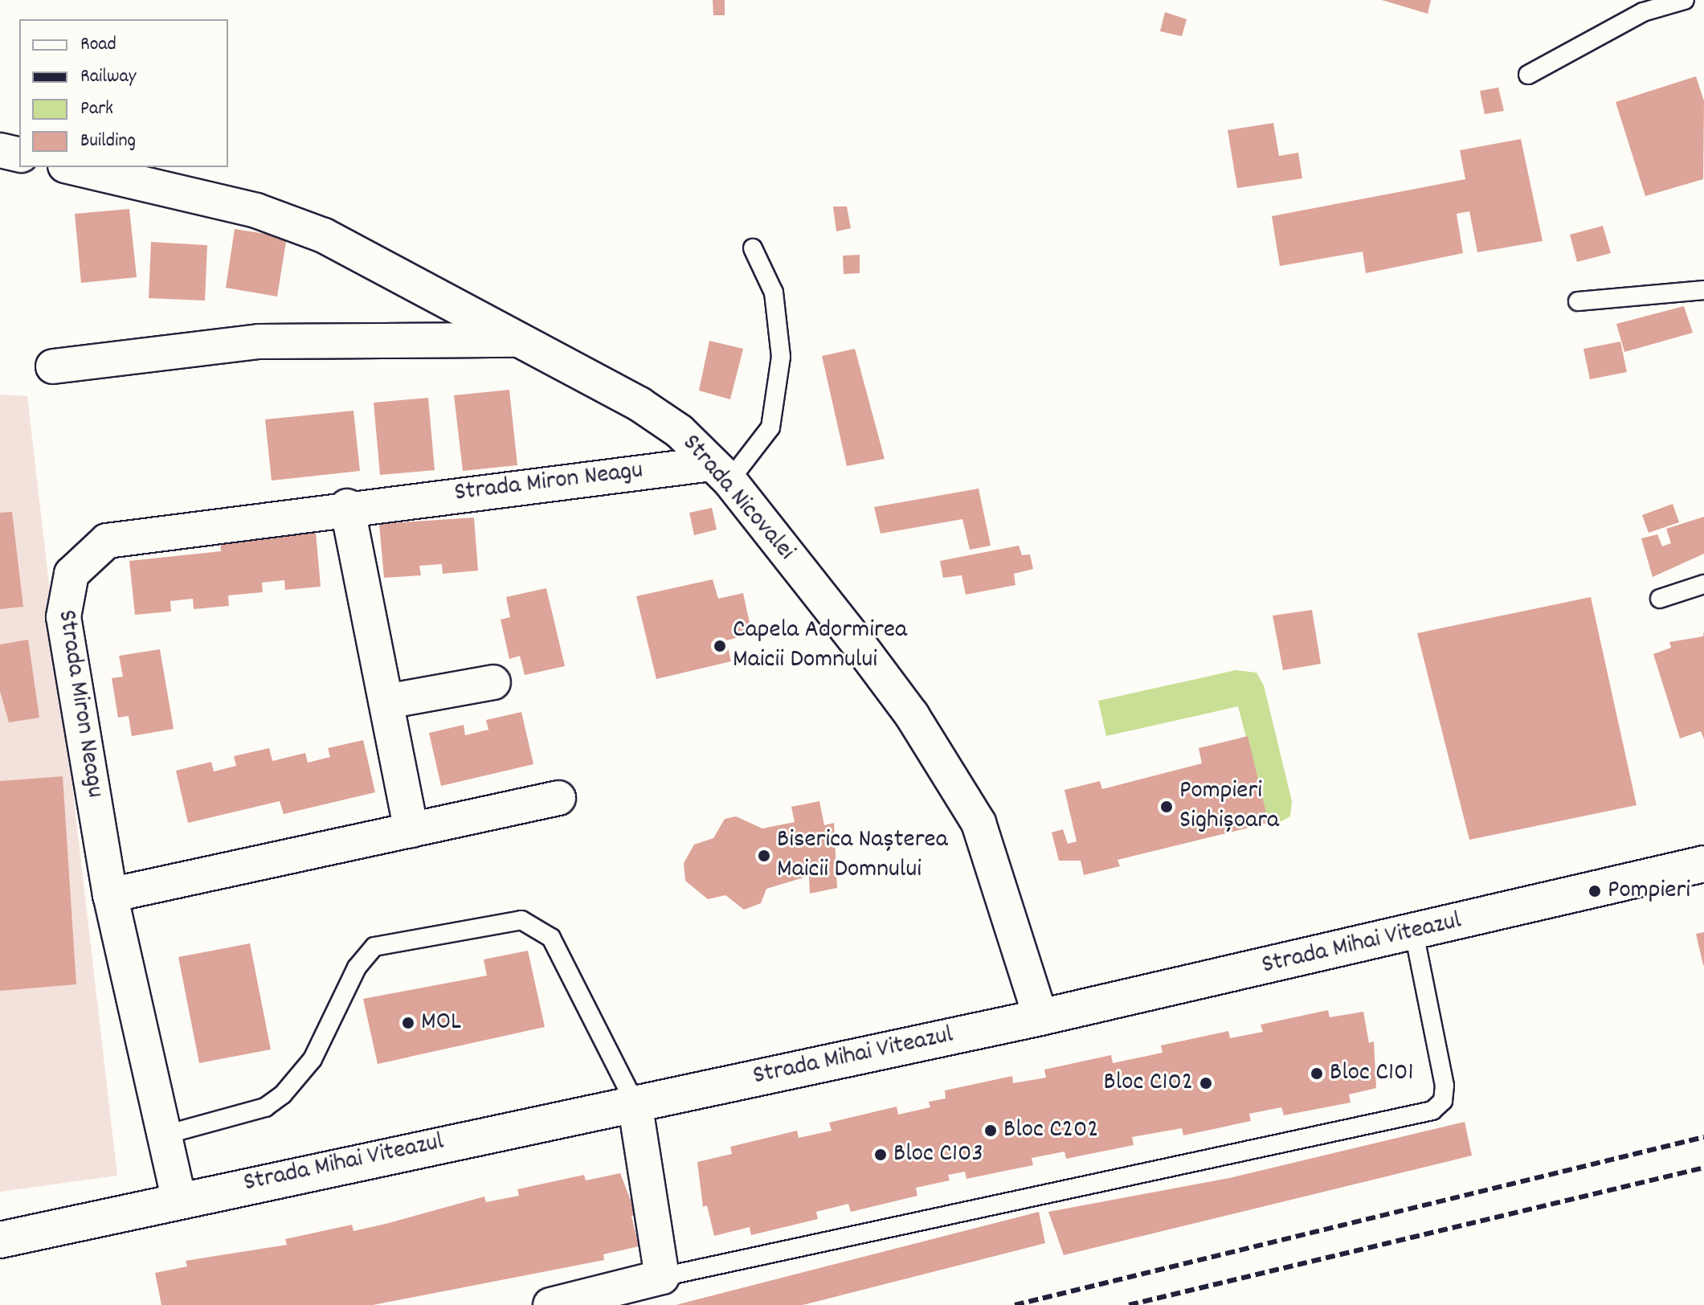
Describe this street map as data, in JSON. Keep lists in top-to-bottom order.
{
  "streets": {
    "highway": ["Strada Mihai Viteazul"],
    "street": ["Strada Miron Neagu", "Strada Nicovalei"]
  },
  "crossings": [
    ["Strada Miron Neagu", "Strada Nicovalei"],
    ["Strada Miron Neagu", "Strada Mihai Viteazul"],
    ["Strada Nicovalei", "Strada Mihai Viteazul"]
  ],
  "places": [
    "Capela Adormirea Maicii Domnului",
    "Pompieri Sighișoara",
    "Biserica Nașterea Maicii Domnului",
    "Pompieri",
    "MOL",
    "Bloc C101",
    "Bloc C102",
    "Bloc C202",
    "Bloc C103"
  ],
  "legend": [
    "Road",
    "Railway",
    "Park",
    "Building"
  ]
}
